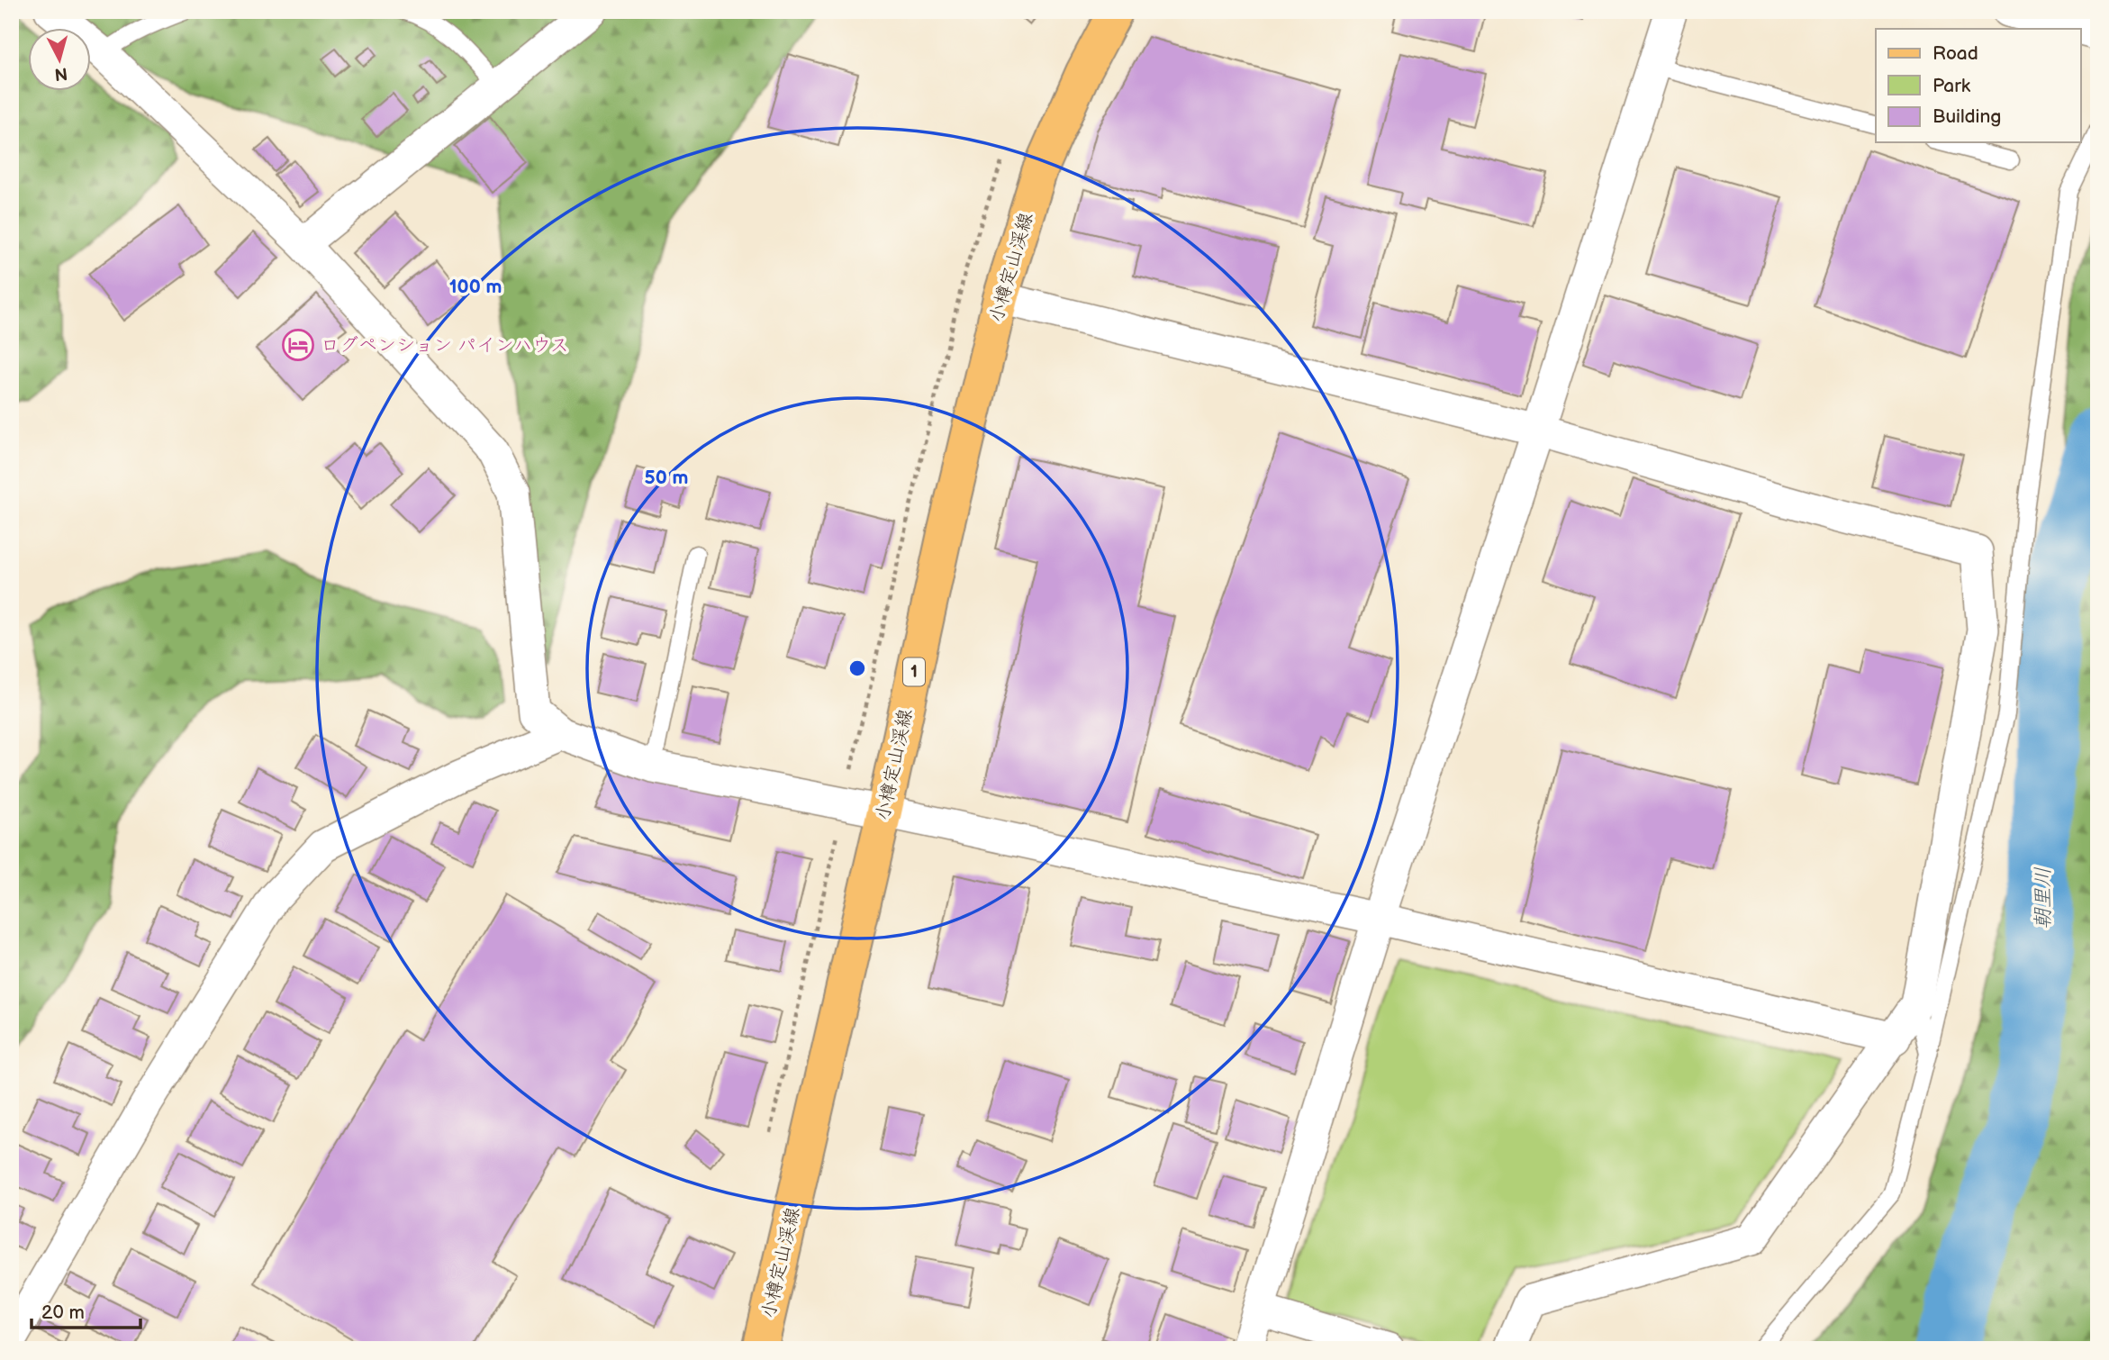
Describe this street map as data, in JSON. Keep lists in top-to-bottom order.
{
  "streets": {
    "main road": ["小樽定山渓線", "1"]
  },
  "water": ["朝里川"],
  "places": {
    "hotel": ["ログペンション パインハウス"]
  },
  "legend": ["Road", "Park", "Building"],
  "scale_bar": "20 m",
  "north": "bottom",
  "rings": ["100 m", "50 m"]
}
